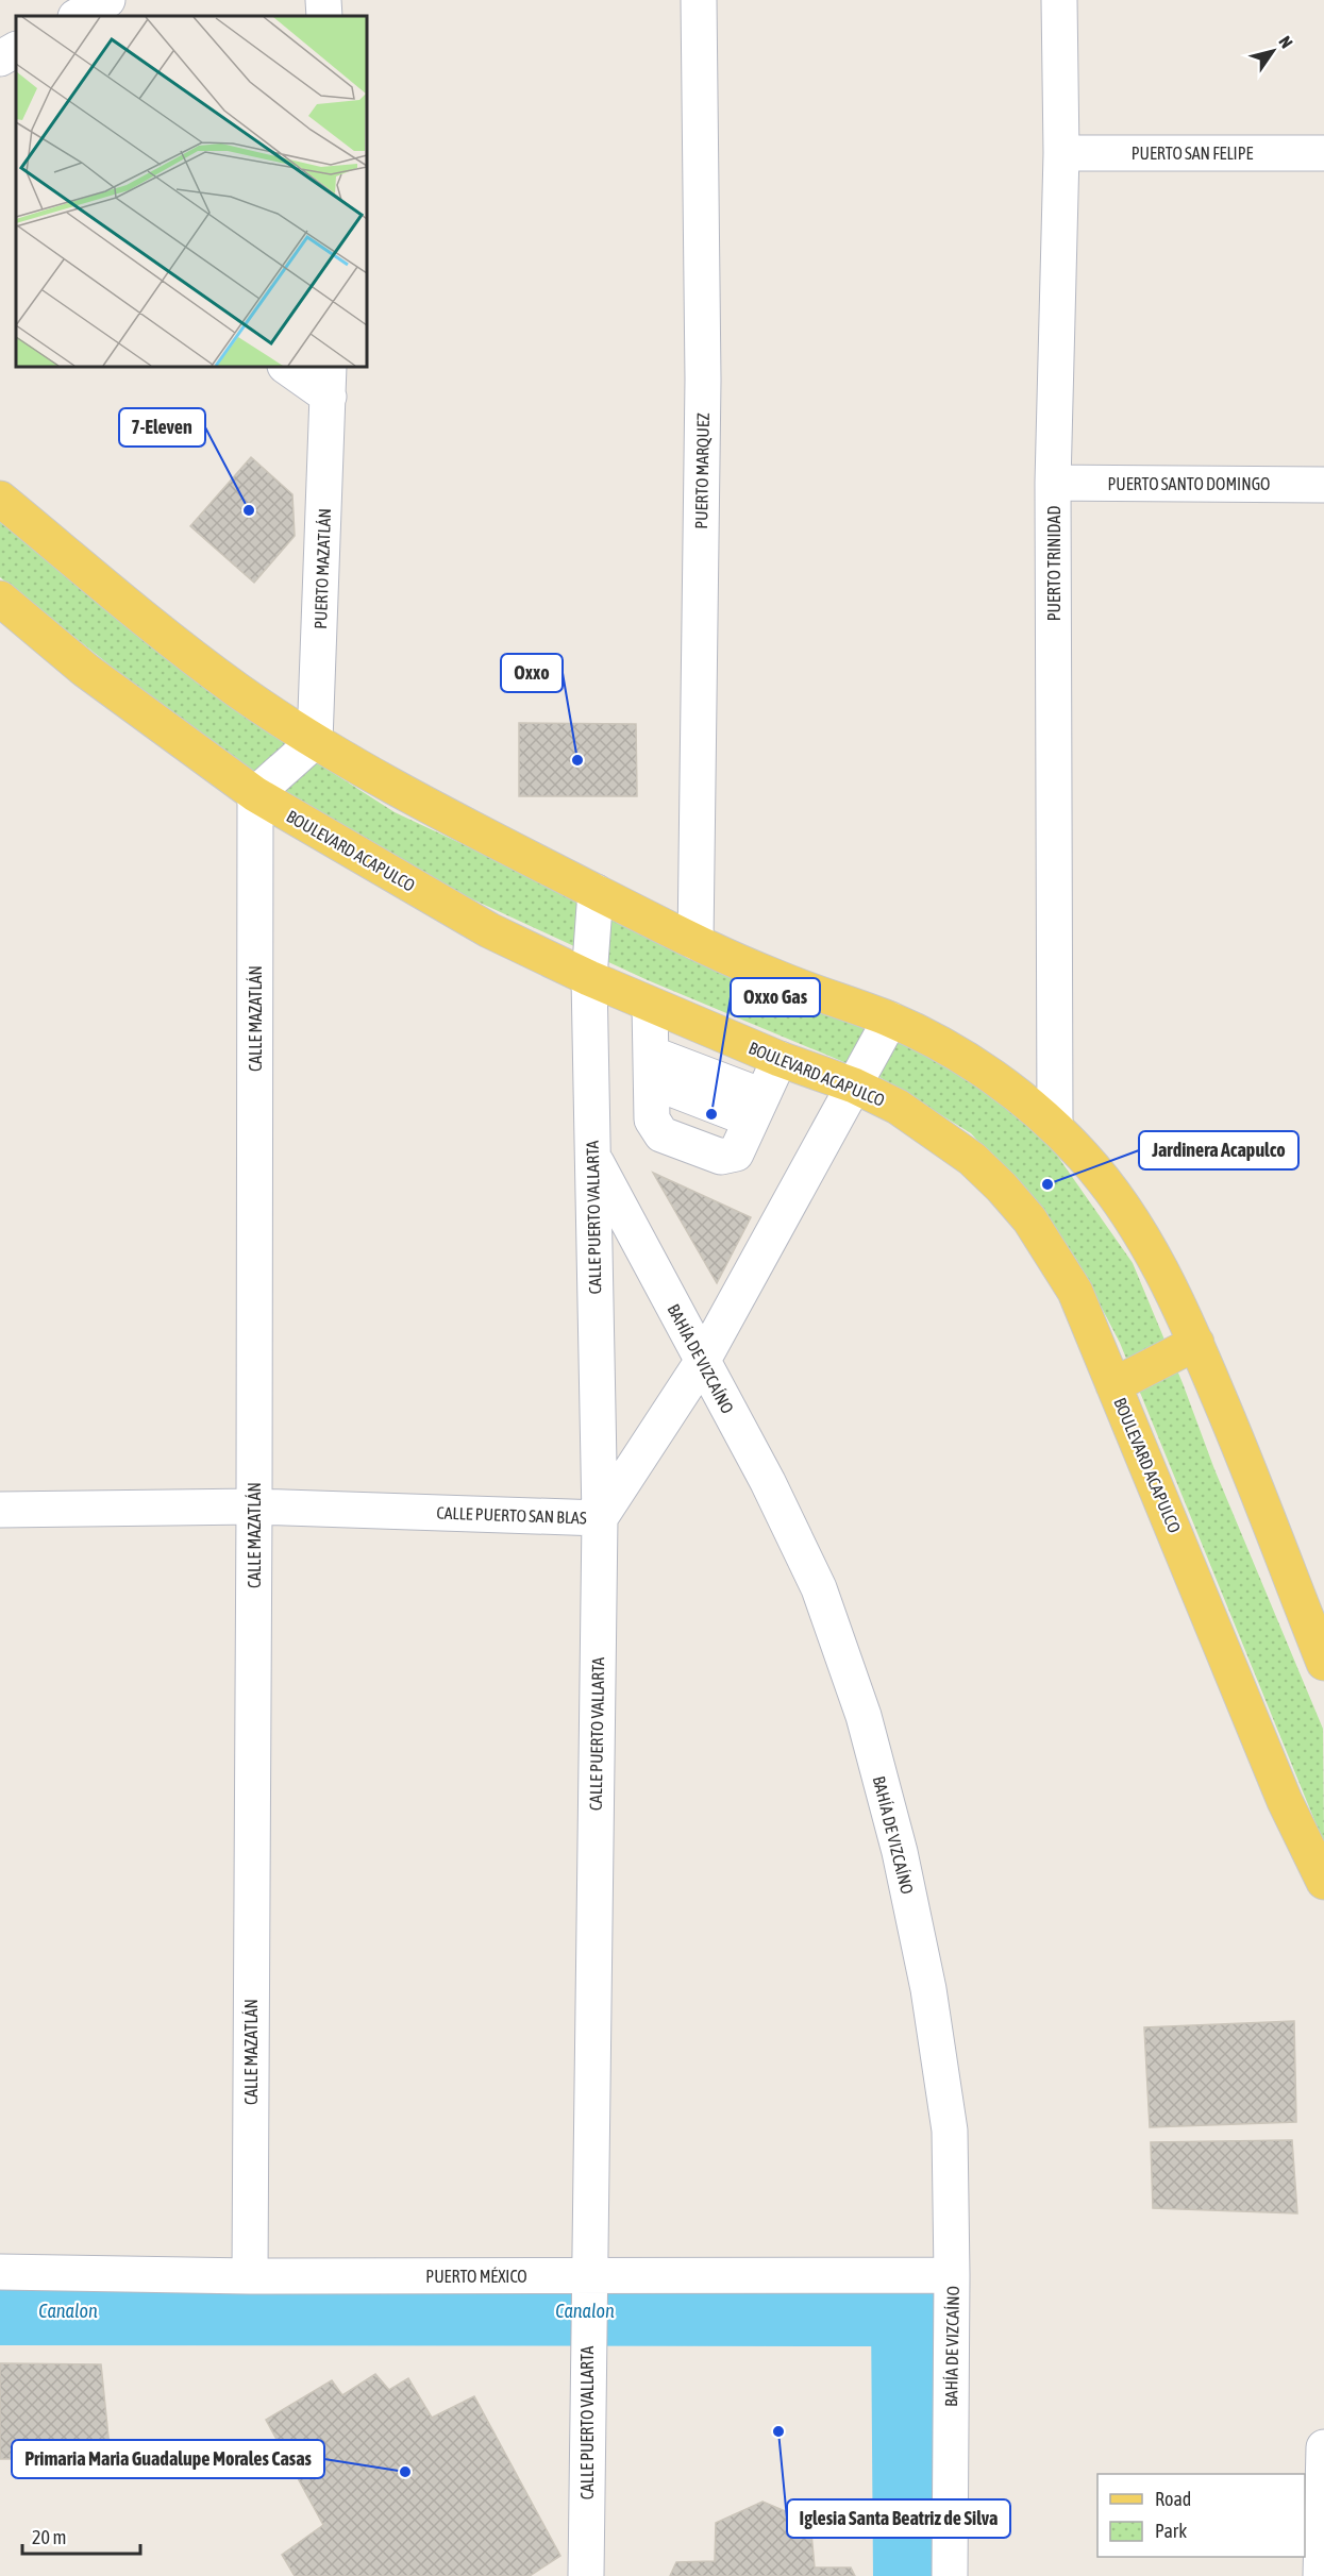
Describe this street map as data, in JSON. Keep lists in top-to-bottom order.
{
  "streets": {
    "main road": ["BOULEVARD ACAPULCO"],
    "street": [
      "PUERTO SAN FELIPE",
      "PUERTO MARQUEZ",
      "PUERTO SANTO DOMINGO",
      "PUERTO TRINIDAD",
      "PUERTO MAZATLÁN",
      "CALLE MAZATLÁN",
      "CALLE PUERTO VALLARTA",
      "BAHÍA DE VIZCAÍNO",
      "CALLE PUERTO SAN BLAS",
      "PUERTO MÉXICO"
    ]
  },
  "crossings": [
    ["PUERTO SAN FELIPE", "PUERTO TRINIDAD"],
    ["PUERTO SANTO DOMINGO", "PUERTO TRINIDAD"],
    ["BOULEVARD ACAPULCO", "CALLE MAZATLÁN"],
    ["BOULEVARD ACAPULCO", "CALLE PUERTO VALLARTA"],
    ["BOULEVARD ACAPULCO", "CALLE PUERTO SAN BLAS"],
    ["CALLE MAZATLÁN", "CALLE PUERTO SAN BLAS"],
    ["CALLE MAZATLÁN", "PUERTO MÉXICO"],
    ["CALLE PUERTO VALLARTA", "BAHÍA DE VIZCAÍNO"],
    ["CALLE PUERTO VALLARTA", "CALLE PUERTO SAN BLAS"],
    ["CALLE PUERTO VALLARTA", "PUERTO MÉXICO"],
    ["BAHÍA DE VIZCAÍNO", "CALLE PUERTO SAN BLAS"],
    ["BAHÍA DE VIZCAÍNO", "PUERTO MÉXICO"]
  ],
  "water": ["Canalon"],
  "places": [
    "7-Eleven",
    "Oxxo",
    "Oxxo Gas",
    "Jardinera Acapulco",
    "Iglesia Santa Beatriz de Silva",
    "Primaria Maria Guadalupe Morales Casas"
  ],
  "legend": ["Road", "Park"],
  "scale_bar": "20 m",
  "north": "top right"
}
